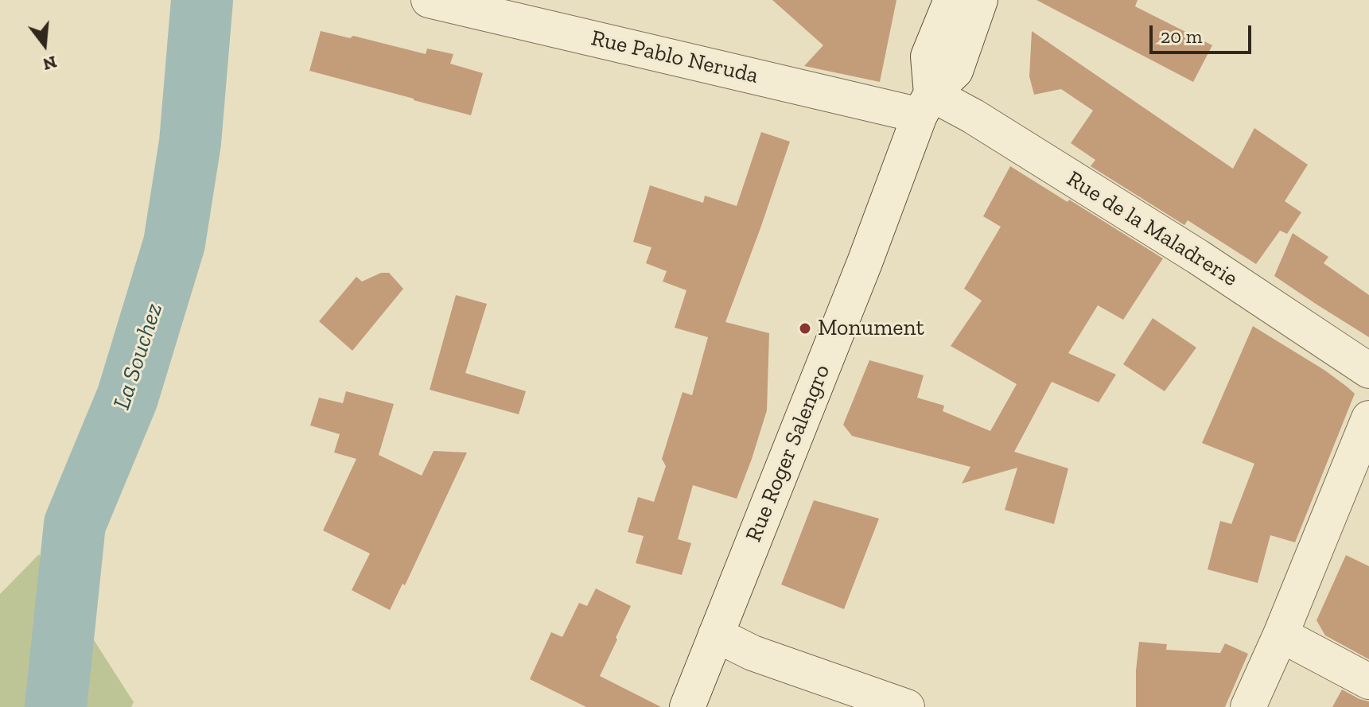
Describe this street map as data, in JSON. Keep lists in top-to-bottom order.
{
  "streets": {
    "street": ["Rue Pablo Neruda", "Rue de la Maladrerie", "Rue Roger Salengro"]
  },
  "crossings": [
    ["Rue Pablo Neruda", "Rue de la Maladrerie"],
    ["Rue Pablo Neruda", "Rue Roger Salengro"],
    ["Rue de la Maladrerie", "Rue Roger Salengro"]
  ],
  "water": ["La Souchez"],
  "places": ["Monument"],
  "scale_bar": "20 m",
  "north": "bottom"
}
